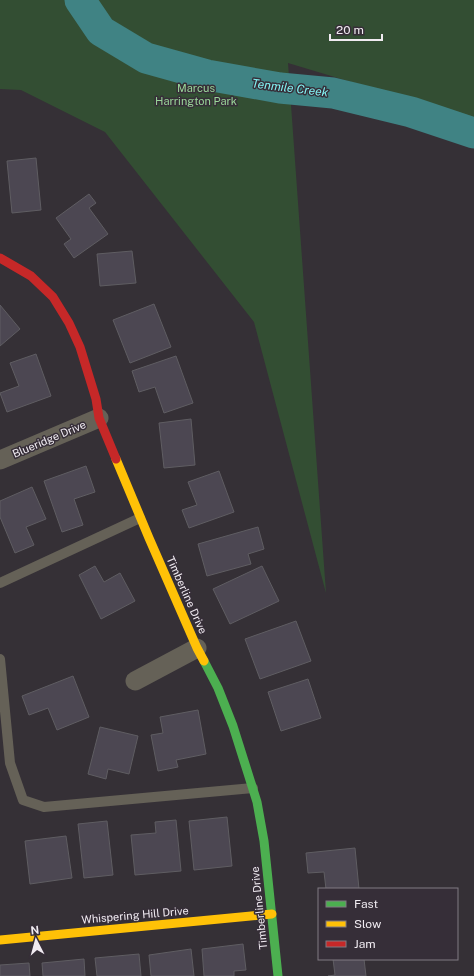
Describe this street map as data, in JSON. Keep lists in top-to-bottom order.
{
  "streets": {
    "street": ["Blueridge Drive", "Timberline Drive", "Whispering Hill Drive"]
  },
  "crossings": [
    ["Blueridge Drive", "Timberline Drive"],
    ["Timberline Drive", "Whispering Hill Drive"]
  ],
  "water": ["Tenmile Creek"],
  "parks": ["Marcus Harrington Park"],
  "legend": ["Fast", "Slow", "Jam"],
  "scale_bar": "20 m",
  "north": "top"
}
